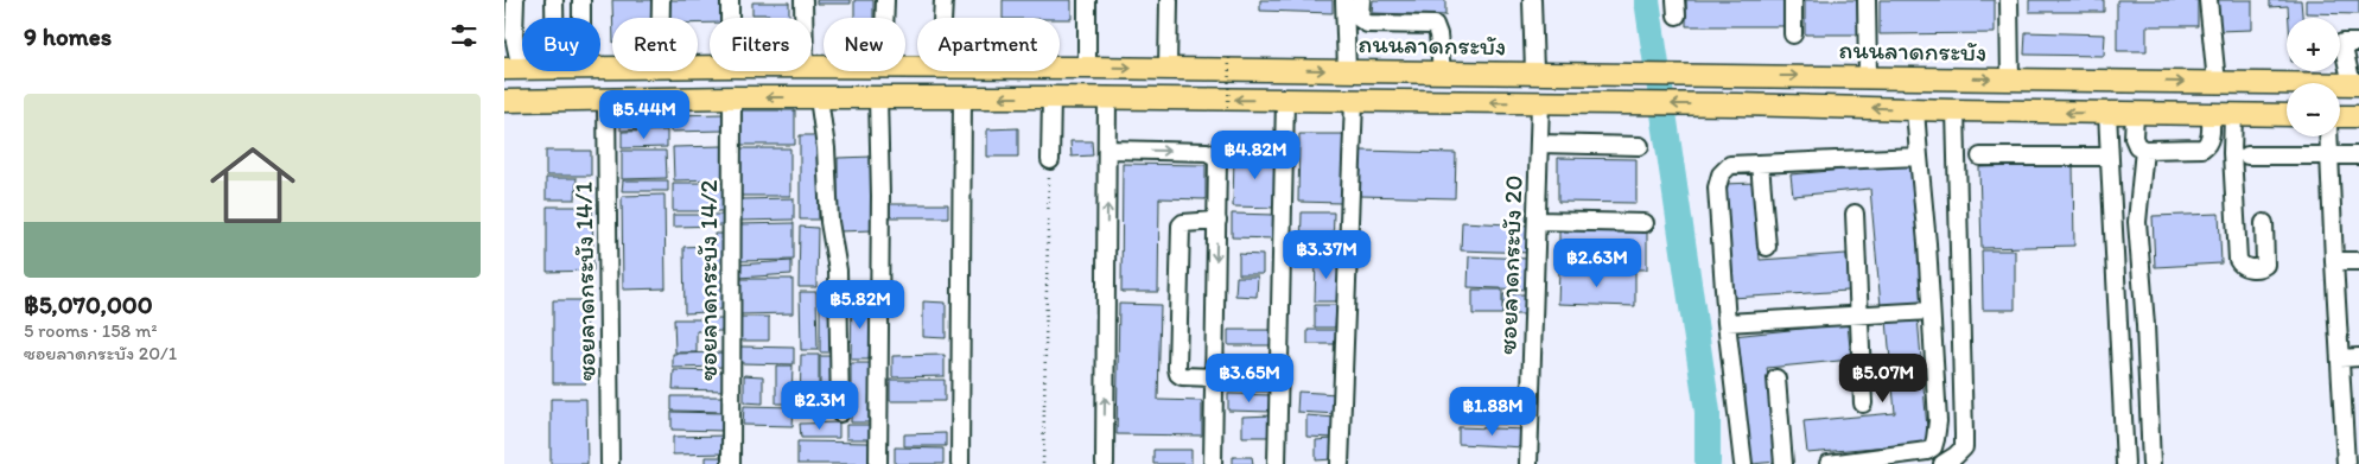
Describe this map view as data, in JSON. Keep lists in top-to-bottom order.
{
  "streets": {
    "main road": ["ถนนลาดกระบัง"],
    "street": ["ซอยลาดกระบัง 20", "ซอยลาดกระบัง 14/2", "ซอยลาดกระบัง 14/1"]
  },
  "page": {
    "heading": "9 homes",
    "map_buttons": ["+", "−"],
    "chip": [
      "Buy",
      "Rent",
      "Filters",
      "New",
      "Apartment"
    ],
    "list": [
      {
        "name": "฿5,070,000",
        "note": "5 rooms · 158 m² · ซอยลาดกระบัง 20/1"
      }
    ],
    "price": [
      "฿5.44M",
      "฿4.82M",
      "฿3.37M",
      "฿2.63M",
      "฿5.82M",
      "฿3.65M",
      "฿5.07M",
      "฿2.3M",
      "฿1.88M"
    ]
  }
}
